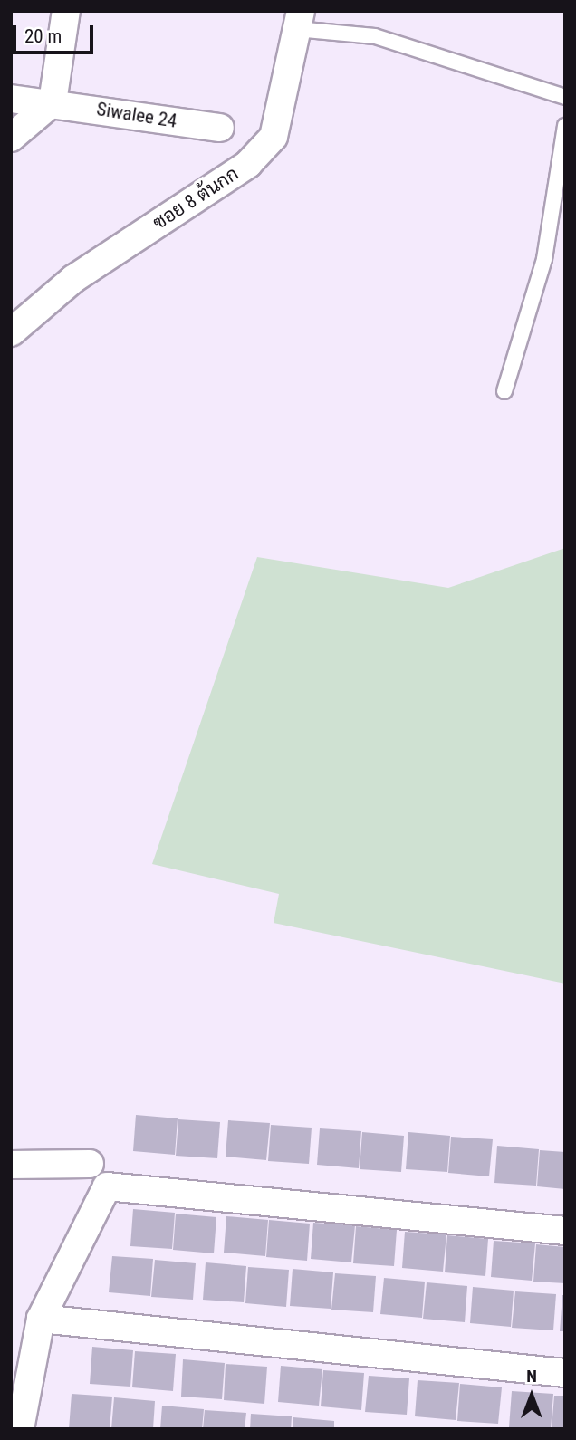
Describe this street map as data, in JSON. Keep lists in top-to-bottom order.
{
  "streets": {
    "street": ["Siwalee 24", "ซอย 8 ต้นกก"]
  },
  "scale_bar": "20 m",
  "north": "top"
}
